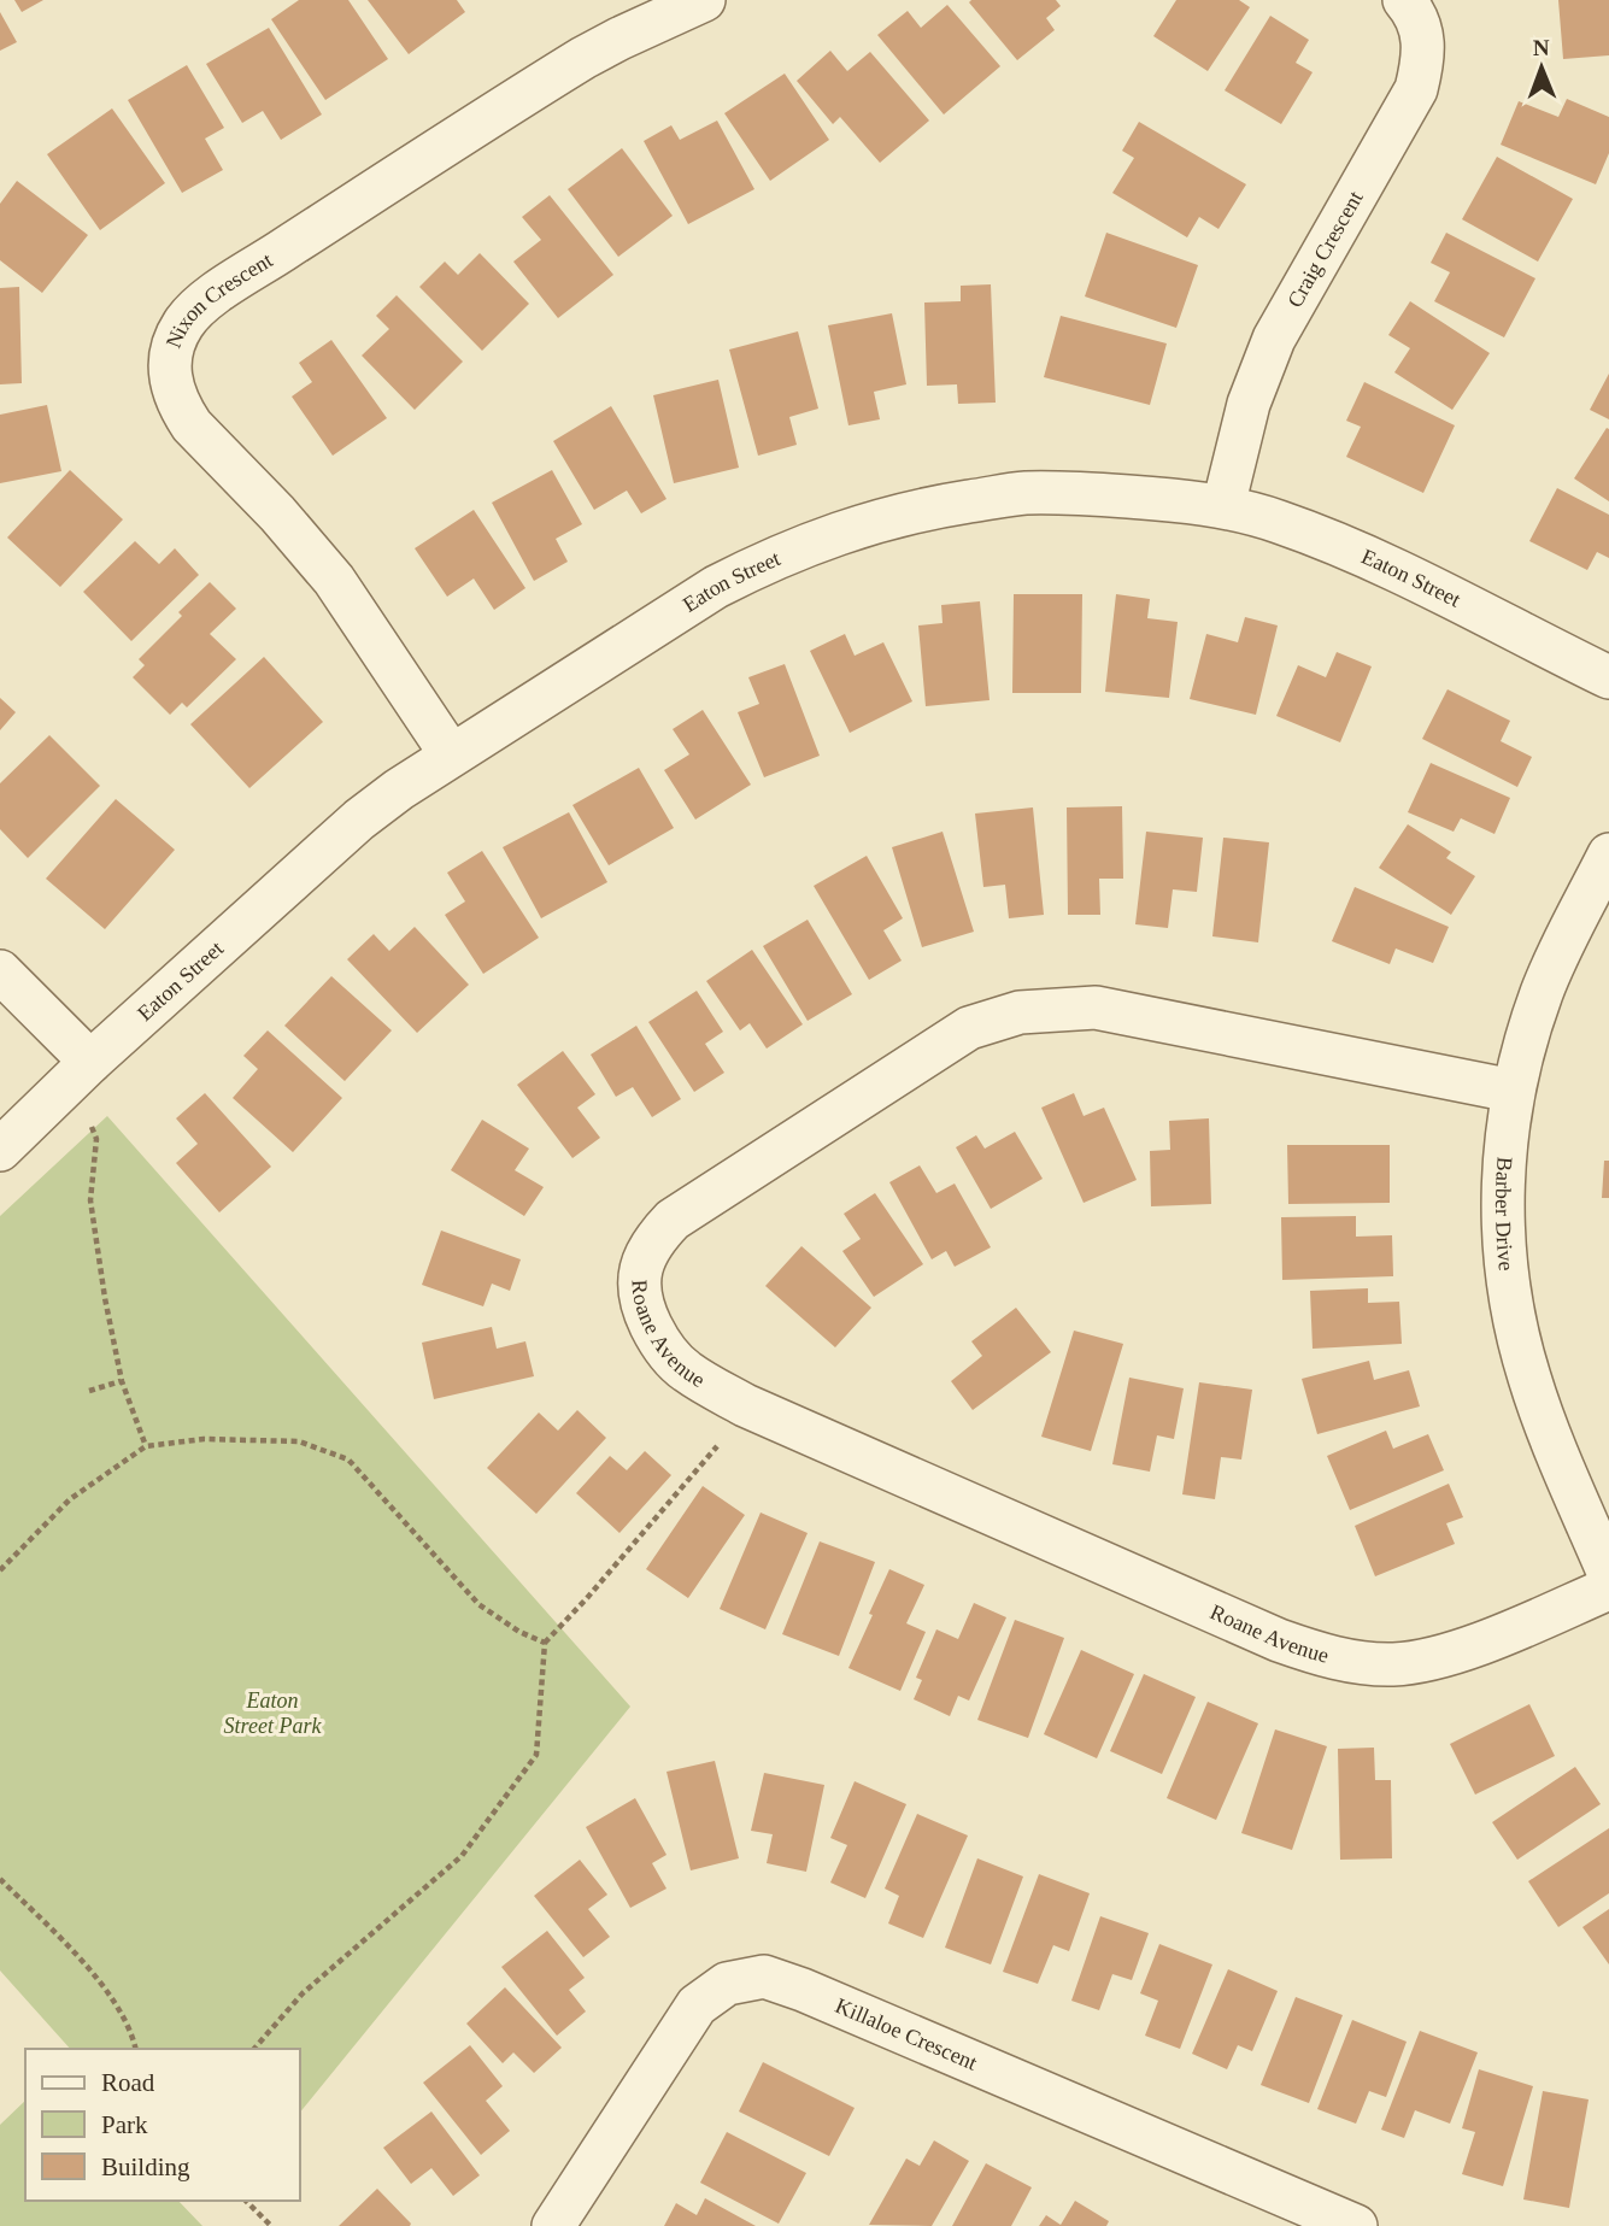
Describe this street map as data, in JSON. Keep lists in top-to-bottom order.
{
  "streets": {
    "street": [
      "Craig Crescent",
      "Nixon Crescent",
      "Eaton Street",
      "Barber Drive",
      "Roane Avenue",
      "Killaloe Crescent"
    ]
  },
  "crossings": [
    ["Craig Crescent", "Eaton Street"],
    ["Nixon Crescent", "Eaton Street"],
    ["Barber Drive", "Roane Avenue"]
  ],
  "parks": ["Eaton Street Park"],
  "legend": ["Road", "Park", "Building"],
  "north": "top"
}
